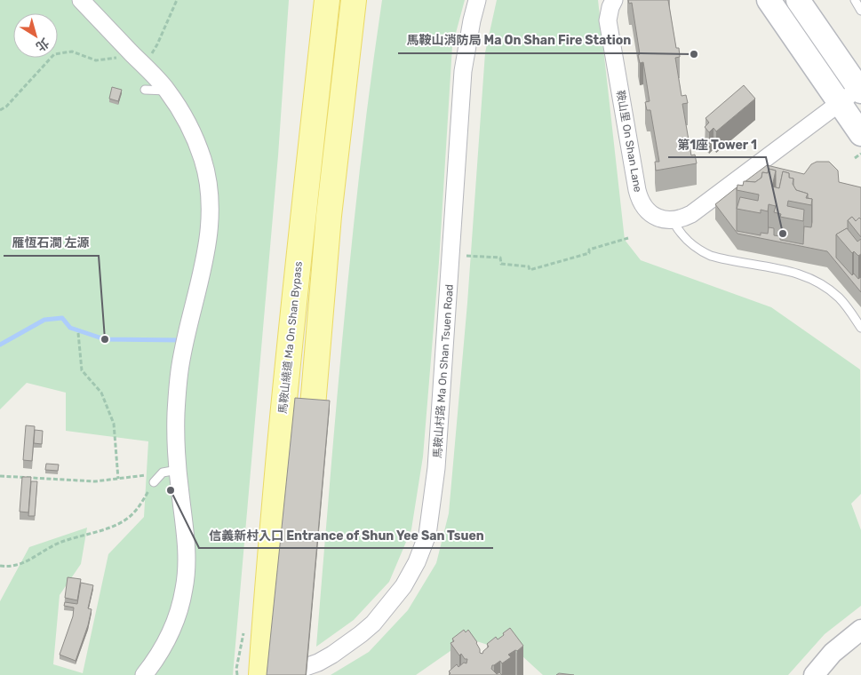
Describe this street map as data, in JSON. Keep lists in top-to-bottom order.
{
  "streets": {
    "main road": ["馬鞍山繞道 Ma On Shan Bypass"],
    "street": ["鞍山里 On Shan Lane", "馬鞍山村路 Ma On Shan Tsuen Road"]
  },
  "places": [
    "馬鞍山消防局 Ma On Shan Fire Station",
    "第1座 Tower 1",
    "雁恆石澗 左源",
    "信義新村入口 Entrance of Shun Yee San Tsuen"
  ],
  "north": "bottom right"
}
